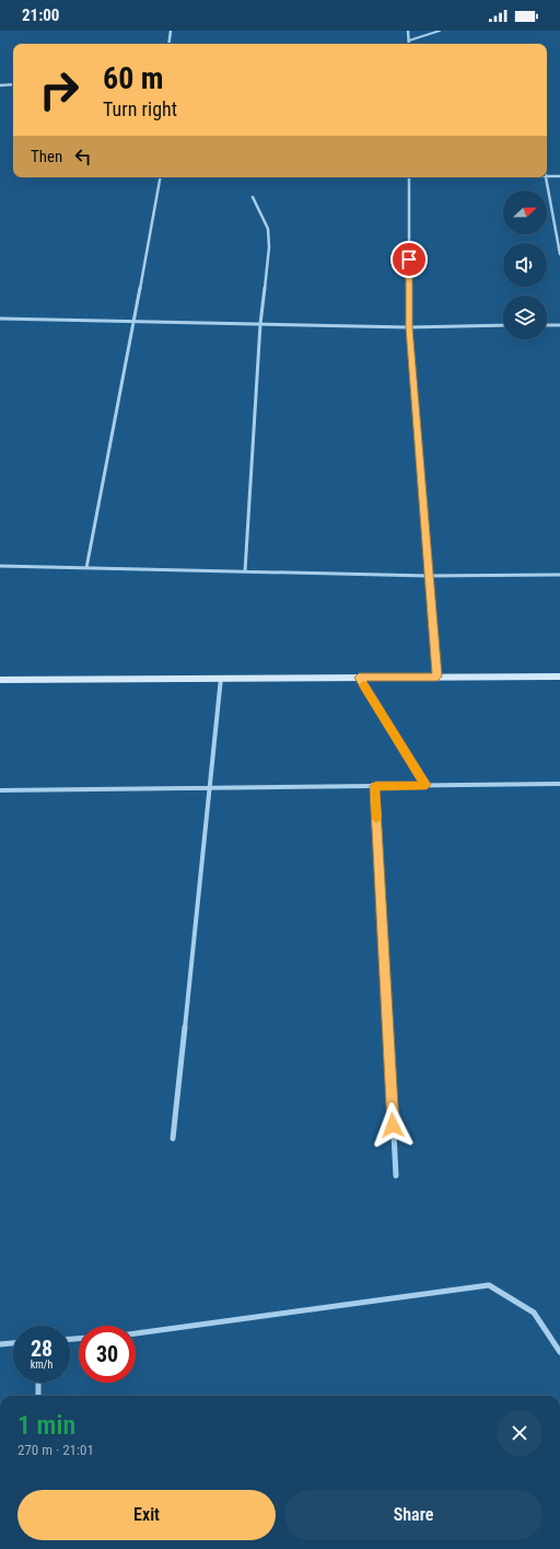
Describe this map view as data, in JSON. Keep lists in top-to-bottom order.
{
  "north": "right",
  "page": {
    "status": "21:00",
    "turn": ["60 m", "Turn right"],
    "then": "Then",
    "speed": "28 km/h",
    "limit": "30",
    "heading": ["1 min", "270 m · 21:01"],
    "buttons": ["Exit", "Share"]
  }
}
